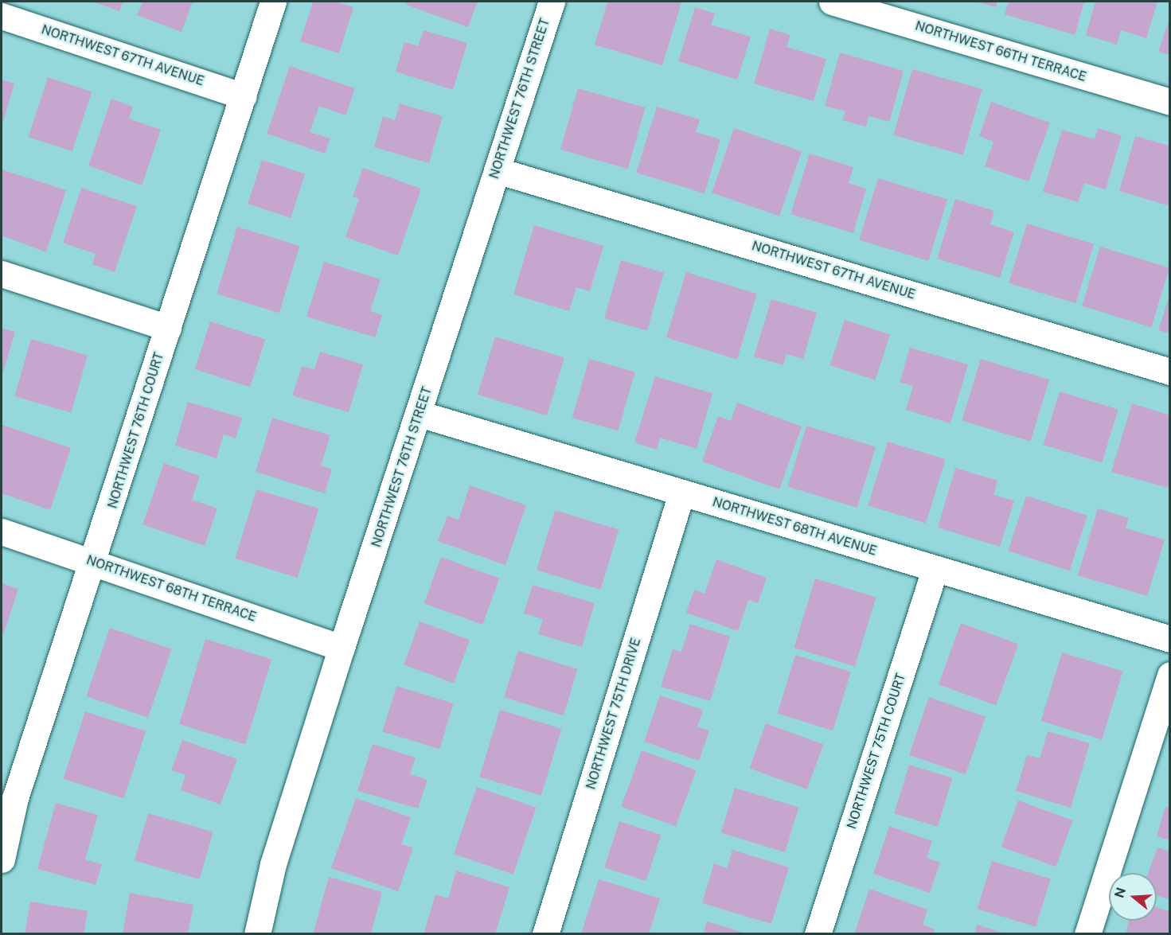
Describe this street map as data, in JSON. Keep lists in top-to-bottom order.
{
  "streets": {
    "street": [
      "NORTHWEST 66TH TERRACE",
      "NORTHWEST 67TH AVENUE",
      "NORTHWEST 76TH STREET",
      "NORTHWEST 76TH COURT",
      "NORTHWEST 68TH AVENUE",
      "NORTHWEST 68TH TERRACE",
      "NORTHWEST 75TH DRIVE",
      "NORTHWEST 75TH COURT"
    ]
  },
  "crossings": [
    ["NORTHWEST 67TH AVENUE", "NORTHWEST 76TH STREET"],
    ["NORTHWEST 67TH AVENUE", "NORTHWEST 76TH COURT"],
    ["NORTHWEST 76TH STREET", "NORTHWEST 68TH AVENUE"],
    ["NORTHWEST 76TH STREET", "NORTHWEST 68TH TERRACE"],
    ["NORTHWEST 76TH COURT", "NORTHWEST 68TH TERRACE"],
    ["NORTHWEST 68TH AVENUE", "NORTHWEST 75TH DRIVE"],
    ["NORTHWEST 68TH AVENUE", "NORTHWEST 75TH COURT"]
  ],
  "north": "left"
}
